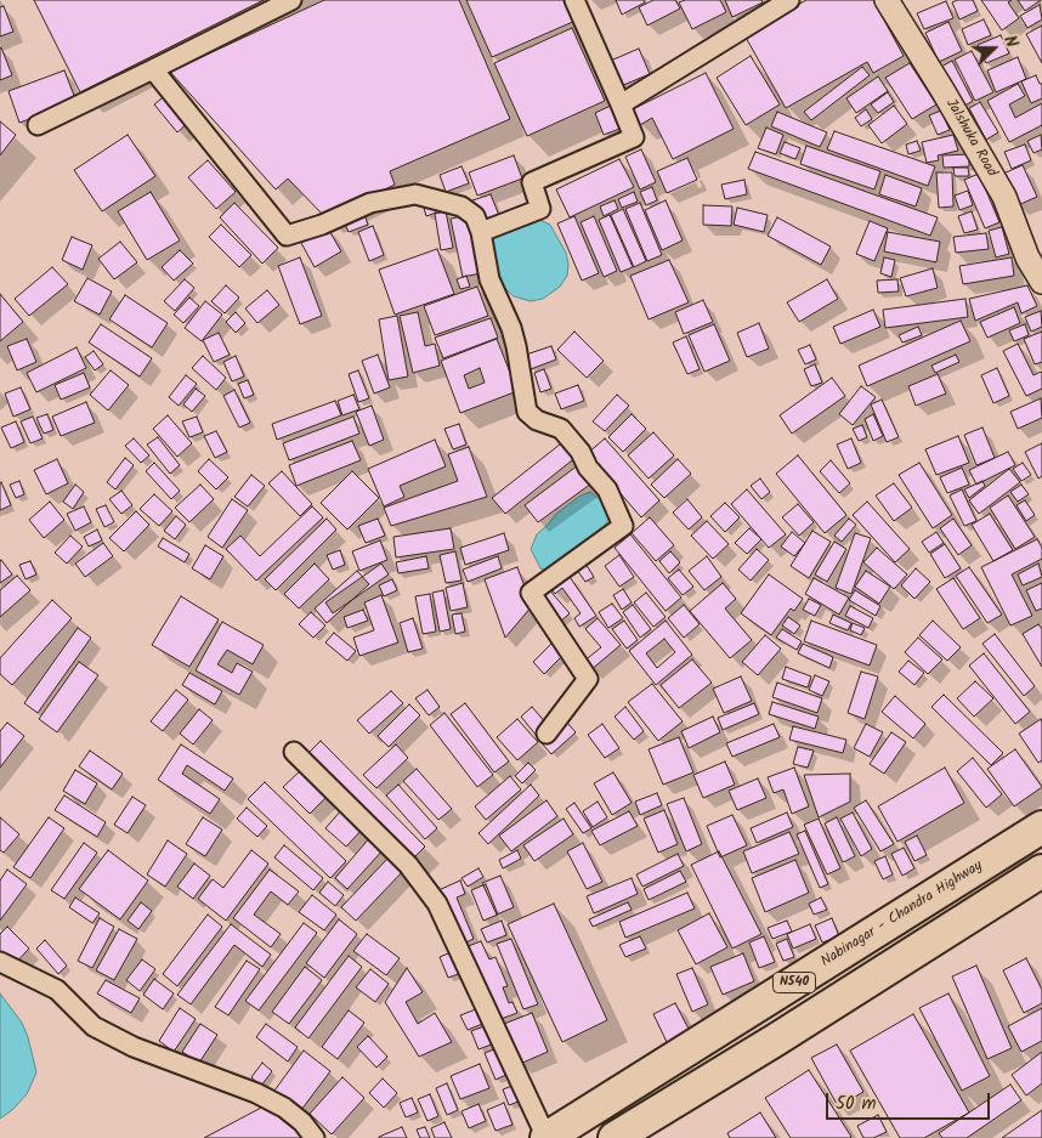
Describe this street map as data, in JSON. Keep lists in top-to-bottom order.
{
  "streets": {
    "highway": ["Nabinagar - Chandra Highway", "N540"],
    "street": ["Jalshuka Road"]
  },
  "scale_bar": "50 m",
  "north": "right"
}
